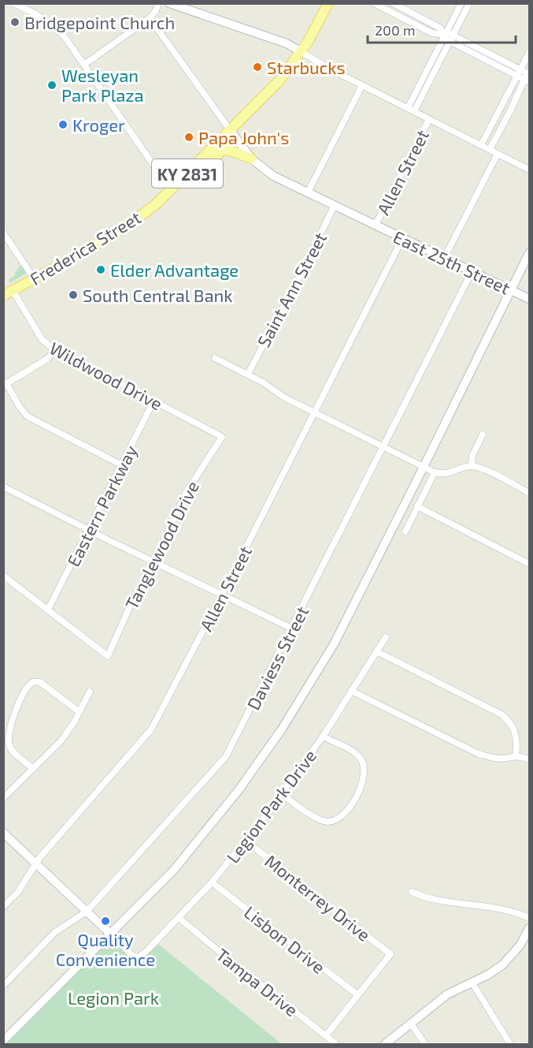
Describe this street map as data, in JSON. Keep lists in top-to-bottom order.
{
  "streets": {
    "main road": ["KY 2831", "Frederica Street"],
    "street": [
      "Allen Street",
      "East 25th Street",
      "Saint Ann Street",
      "Wildwood Drive",
      "Eastern Parkway",
      "Tanglewood Drive",
      "Daviess Street",
      "Legion Park Drive",
      "Monterrey Drive",
      "Lisbon Drive",
      "Tampa Drive"
    ]
  },
  "crossings": [
    ["Allen Street", "East 25th Street"],
    ["Frederica Street", "East 25th Street"],
    ["Frederica Street", "Wildwood Drive"],
    ["East 25th Street", "Saint Ann Street"],
    ["East 25th Street", "Daviess Street"],
    ["Wildwood Drive", "Eastern Parkway"],
    ["Wildwood Drive", "Tanglewood Drive"],
    ["Eastern Parkway", "Tanglewood Drive"],
    ["Legion Park Drive", "Monterrey Drive"],
    ["Legion Park Drive", "Lisbon Drive"],
    ["Legion Park Drive", "Tampa Drive"],
    ["Monterrey Drive", "Lisbon Drive"]
  ],
  "parks": ["Legion Park"],
  "places": [
    "Bridgepoint Church",
    "Starbucks",
    "Wesleyan Park Plaza",
    "Kroger",
    "Papa John's",
    "Elder Advantage",
    "South Central Bank",
    "Quality Convenience"
  ],
  "scale_bar": "200 m"
}
